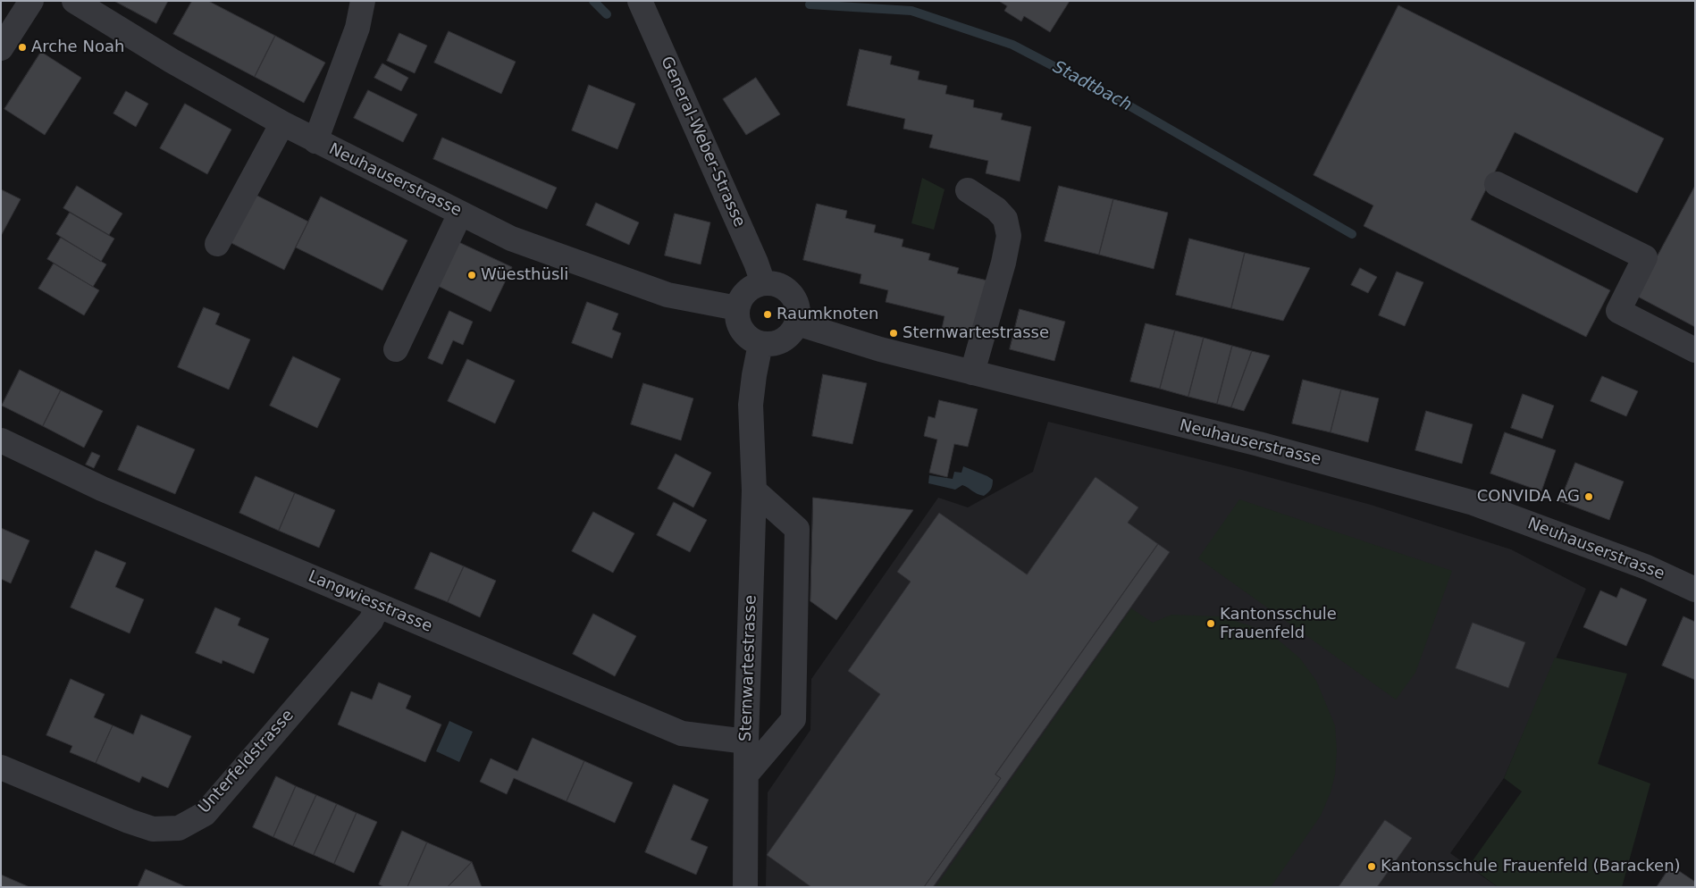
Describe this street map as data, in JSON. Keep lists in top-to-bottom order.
{
  "streets": {
    "street": [
      "General-Weber-Strasse",
      "Neuhauserstrasse",
      "Langwiesstrasse",
      "Sternwartestrasse",
      "Unterfeldstrasse"
    ]
  },
  "crossings": [
    ["General-Weber-Strasse", "Neuhauserstrasse"],
    ["General-Weber-Strasse", "Sternwartestrasse"],
    ["Neuhauserstrasse", "Sternwartestrasse"],
    ["Langwiesstrasse", "Sternwartestrasse"],
    ["Langwiesstrasse", "Unterfeldstrasse"]
  ],
  "water": ["Stadtbach"],
  "places": [
    "Arche Noah",
    "Wüesthüsli",
    "Raumknoten",
    "Sternwartestrasse",
    "CONVIDA AG",
    "Kantonsschule Frauenfeld",
    "Kantonsschule Frauenfeld (Baracken)"
  ]
}
